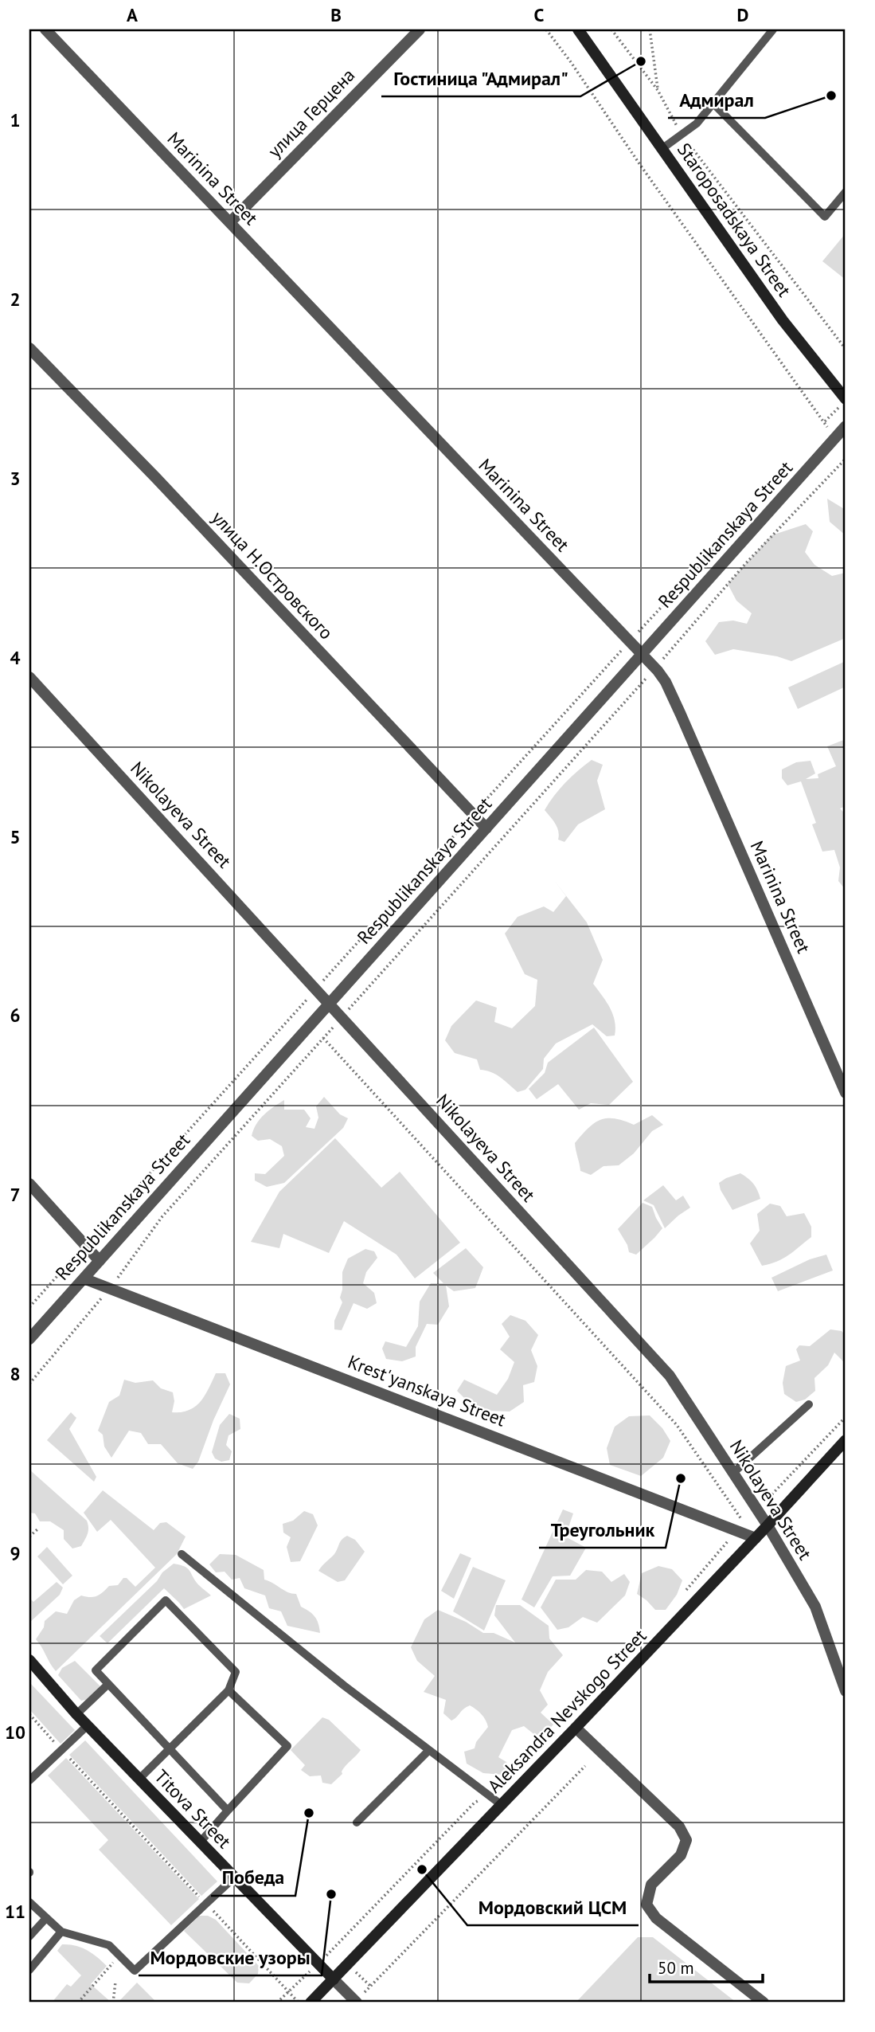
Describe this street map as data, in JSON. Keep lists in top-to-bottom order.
{
  "streets": {
    "main road": ["Staroposadskaya Street", "Aleksandra Nevskogo Street", "Titova Street"],
    "street": [
      "улица Герцена",
      "Marinina Street",
      "Respublikanskaya Street",
      "улица Н.Островского",
      "Nikolayeva Street",
      "Krest'yanskaya Street"
    ]
  },
  "crossings": [
    ["улица Герцена", "Marinina Street"],
    ["Marinina Street", "Respublikanskaya Street"],
    ["Respublikanskaya Street", "улица Н.Островского"],
    ["Respublikanskaya Street", "Nikolayeva Street"],
    ["Respublikanskaya Street", "Krest'yanskaya Street"],
    ["Nikolayeva Street", "Aleksandra Nevskogo Street"],
    ["Krest'yanskaya Street", "Aleksandra Nevskogo Street"],
    ["Aleksandra Nevskogo Street", "Titova Street"]
  ],
  "places": [
    "Гостиница \"Адмирал\"",
    "Адмирал",
    "Треугольник",
    "Победа",
    "Мордовский ЦСМ",
    "Мордовские узоры"
  ],
  "scale_bar": "50 m",
  "grid": {
    "columns": [
      "A",
      "B",
      "C",
      "D"
    ],
    "rows": [
      "1",
      "2",
      "3",
      "4",
      "5",
      "6",
      "7",
      "8",
      "9",
      "10",
      "11"
    ]
  }
}
